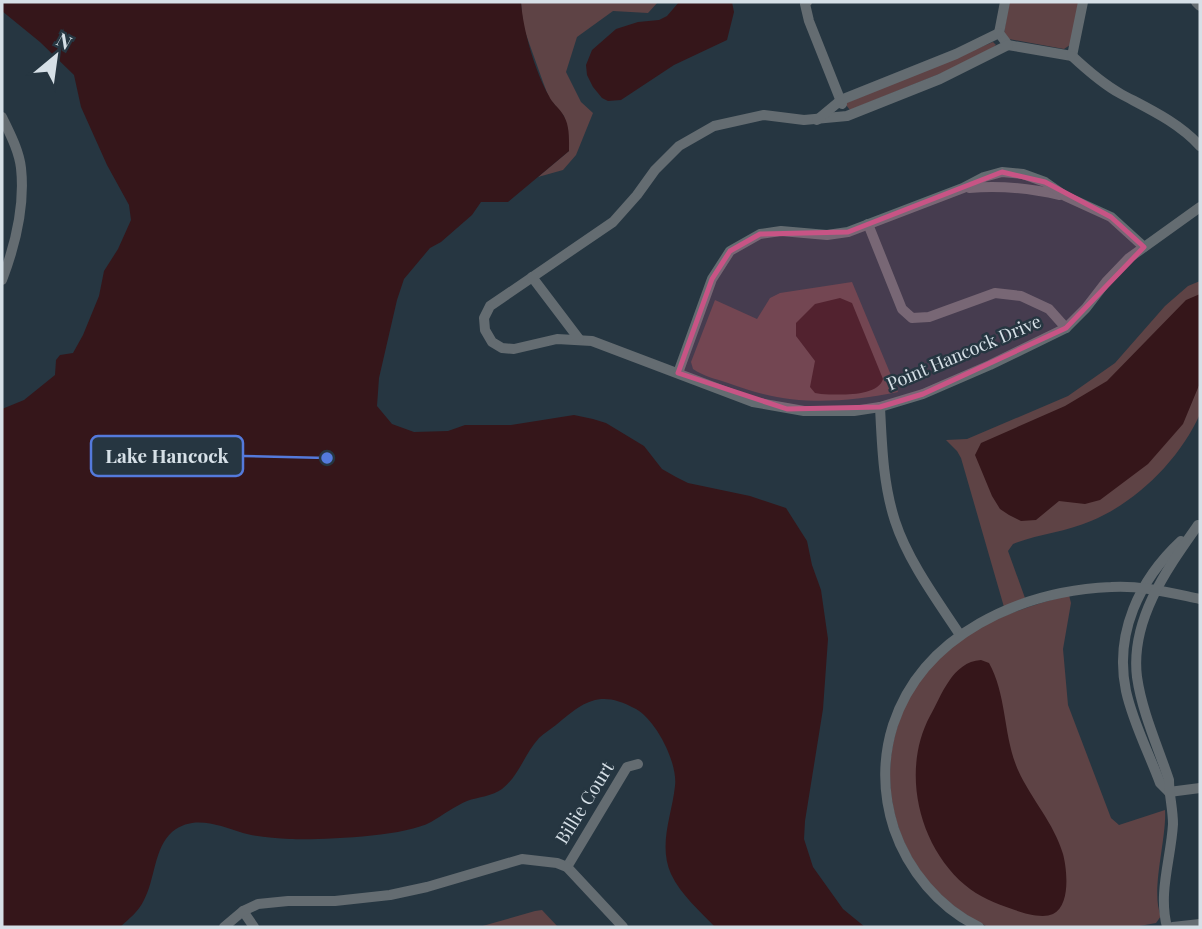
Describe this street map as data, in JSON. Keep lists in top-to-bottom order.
{
  "streets": {
    "street": ["Point Hancock Drive", "Billie Court"]
  },
  "places": ["Lake Hancock"],
  "north": "top right"
}
